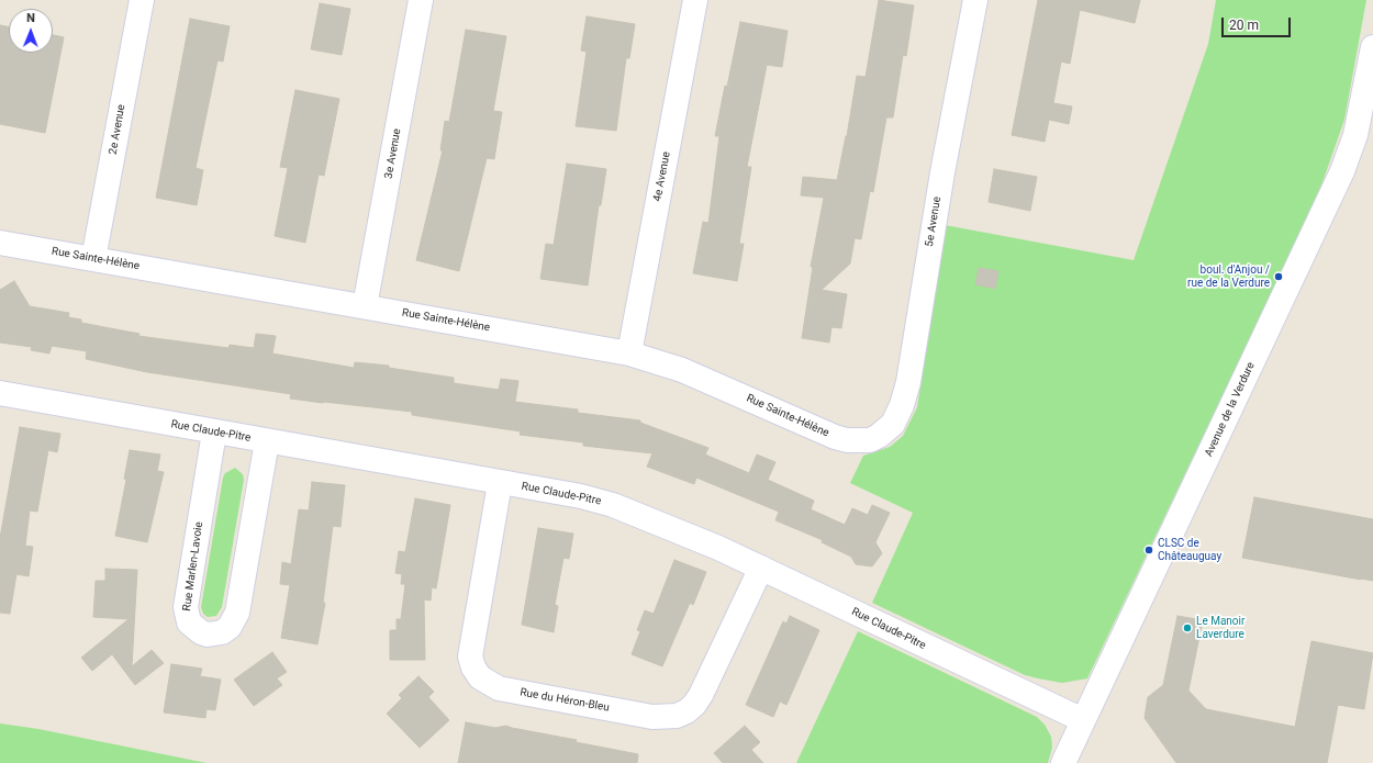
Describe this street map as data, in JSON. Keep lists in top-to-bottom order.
{
  "streets": {
    "street": [
      "2e Avenue",
      "3e Avenue",
      "4e Avenue",
      "5e Avenue",
      "Rue Sainte-Hélène",
      "Avenue de la Verdure",
      "Rue Claude-Pitre",
      "Rue Marlen-Lavoie",
      "Rue du Héron-Bleu"
    ]
  },
  "crossings": [
    ["2e Avenue", "Rue Sainte-Hélène"],
    ["3e Avenue", "Rue Sainte-Hélène"],
    ["4e Avenue", "Rue Sainte-Hélène"],
    ["5e Avenue", "Rue Sainte-Hélène"],
    ["Avenue de la Verdure", "Rue Claude-Pitre"],
    ["Rue Claude-Pitre", "Rue Marlen-Lavoie"],
    ["Rue Claude-Pitre", "Rue du Héron-Bleu"]
  ],
  "places": ["boul. d'Anjou / rue de la Verdure", "CLSC de Châteauguay", "Le Manoir Laverdure"],
  "scale_bar": "20 m",
  "north": "top"
}
